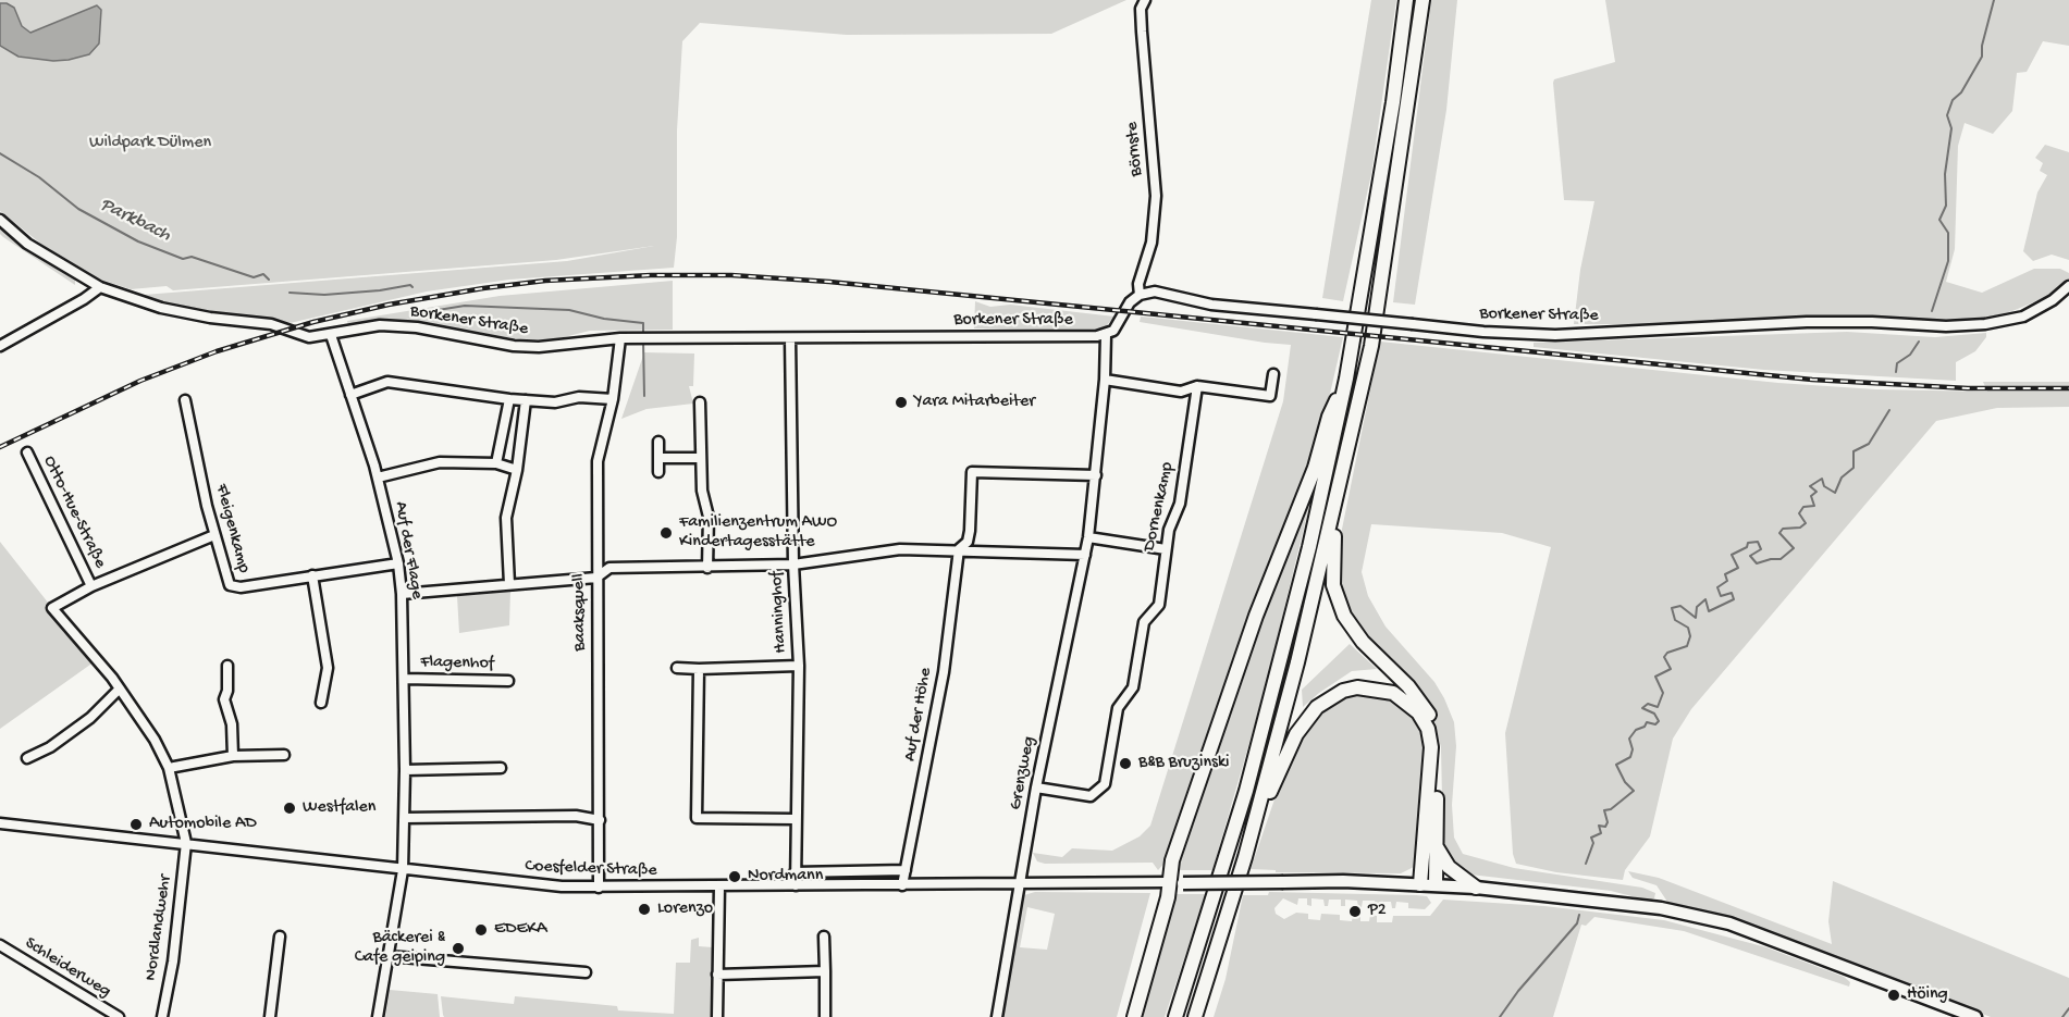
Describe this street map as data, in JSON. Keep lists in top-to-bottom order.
{
  "streets": {
    "main road": ["Coesfelder Straße"],
    "street": [
      "Börnste",
      "Borkener Straße",
      "Dornenkamp",
      "Otto-Hue-Straße",
      "Fleigenkamp",
      "Auf der Flage",
      "Baaksquell",
      "Hanninghof",
      "Flagenhof",
      "Auf der Höhe",
      "Grenzweg",
      "Nordlandwehr",
      "Schleiderweg"
    ]
  },
  "crossings": [
    ["Börnste", "Borkener Straße"],
    ["Borkener Straße", "Auf der Flage"],
    ["Borkener Straße", "Baaksquell"],
    ["Borkener Straße", "Hanninghof"],
    ["Borkener Straße", "Grenzweg"],
    ["Dornenkamp", "Grenzweg"],
    ["Otto-Hue-Straße", "Fleigenkamp"],
    ["Otto-Hue-Straße", "Nordlandwehr"],
    ["Fleigenkamp", "Auf der Flage"],
    ["Auf der Flage", "Flagenhof"],
    ["Auf der Flage", "Coesfelder Straße"],
    ["Baaksquell", "Coesfelder Straße"],
    ["Hanninghof", "Coesfelder Straße"],
    ["Auf der Höhe", "Grenzweg"],
    ["Auf der Höhe", "Coesfelder Straße"],
    ["Grenzweg", "Coesfelder Straße"],
    ["Coesfelder Straße", "Nordlandwehr"]
  ],
  "water": ["Parkbach"],
  "parks": ["Wildpark Dülmen"],
  "places": [
    "Yara Mitarbeiter",
    "Familienzentrum AWO Kindertagesstätte",
    "B&B Bruzinski",
    "Westfalen",
    "Automobile AD",
    "Nordmann",
    "Lorenzo",
    "P2",
    "EDEKA",
    "Bäckerei & Cafe geiping",
    "Höing"
  ]
}
